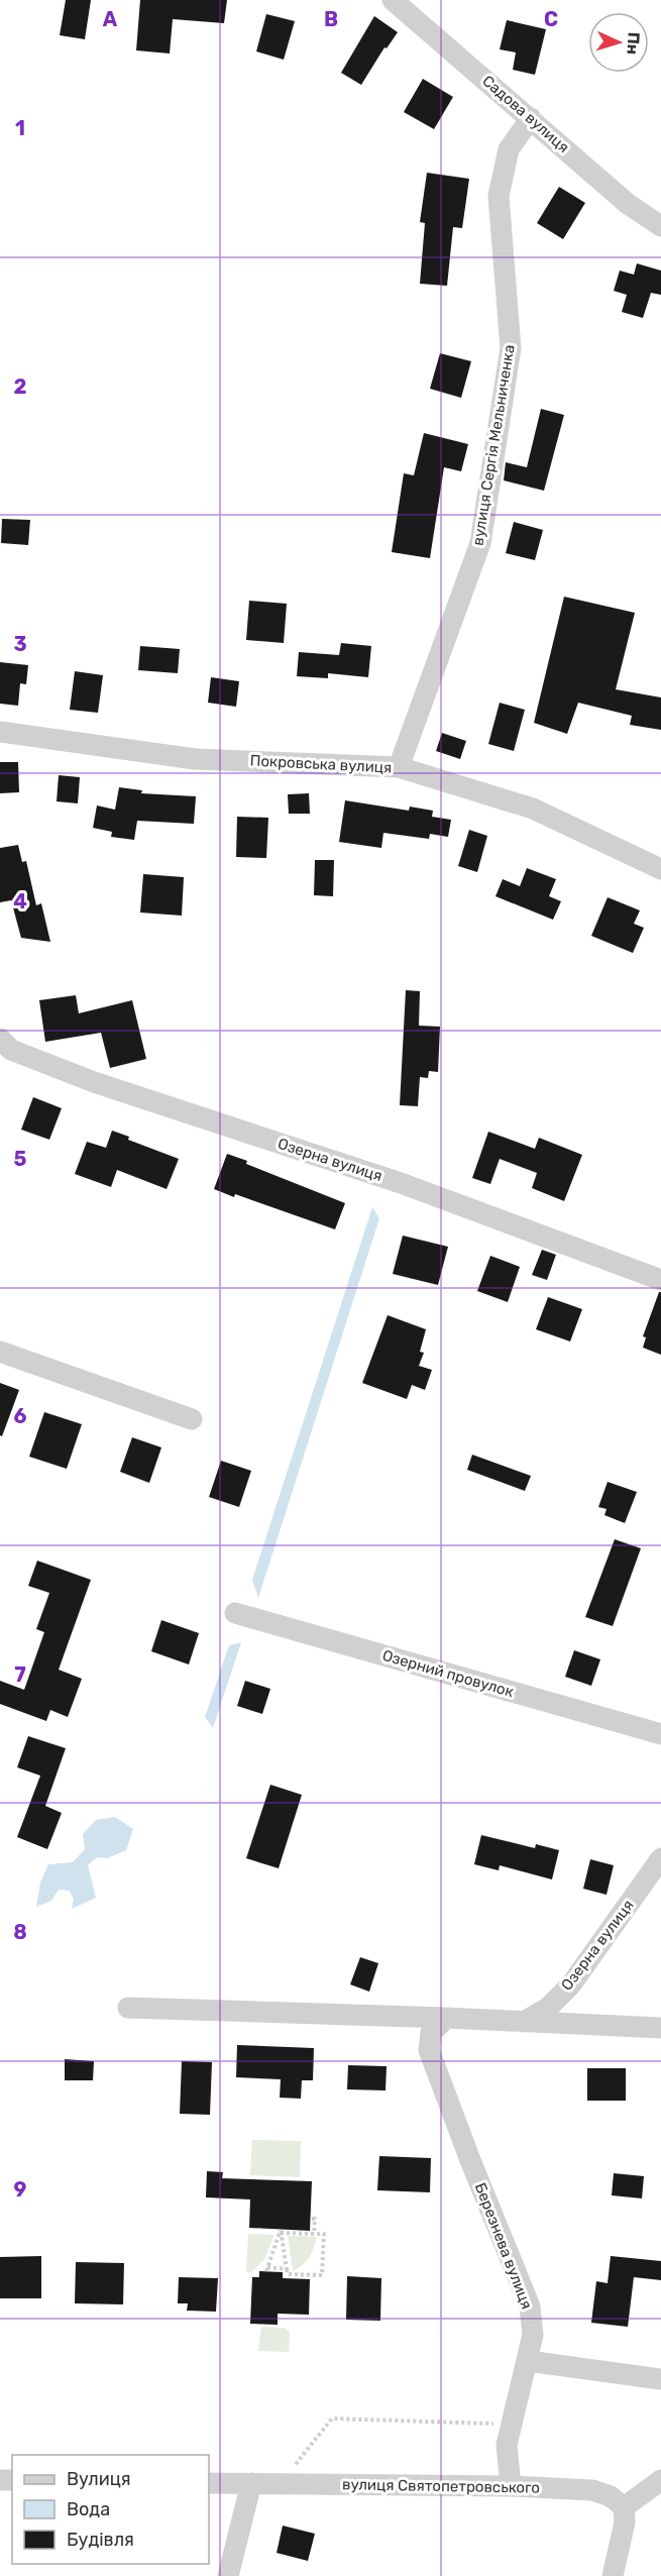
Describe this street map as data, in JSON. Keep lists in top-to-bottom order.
{
  "streets": {
    "street": [
      "Садова вулиця",
      "вулиця Сергія Мельниченка",
      "Покровська вулиця",
      "Озерна вулиця",
      "Озерний провулок",
      "Березнева вулиця",
      "вулиця Святопетровського"
    ]
  },
  "crossings": [
    ["Садова вулиця", "вулиця Сергія Мельниченка"],
    ["вулиця Сергія Мельниченка", "Покровська вулиця"],
    ["Березнева вулиця", "вулиця Святопетровського"]
  ],
  "legend": ["Вулиця", "Вода", "Будівля"],
  "north": "right",
  "grid": {
    "columns": ["A", "B", "C"],
    "rows": [
      "1",
      "2",
      "3",
      "4",
      "5",
      "6",
      "7",
      "8",
      "9"
    ]
  }
}
